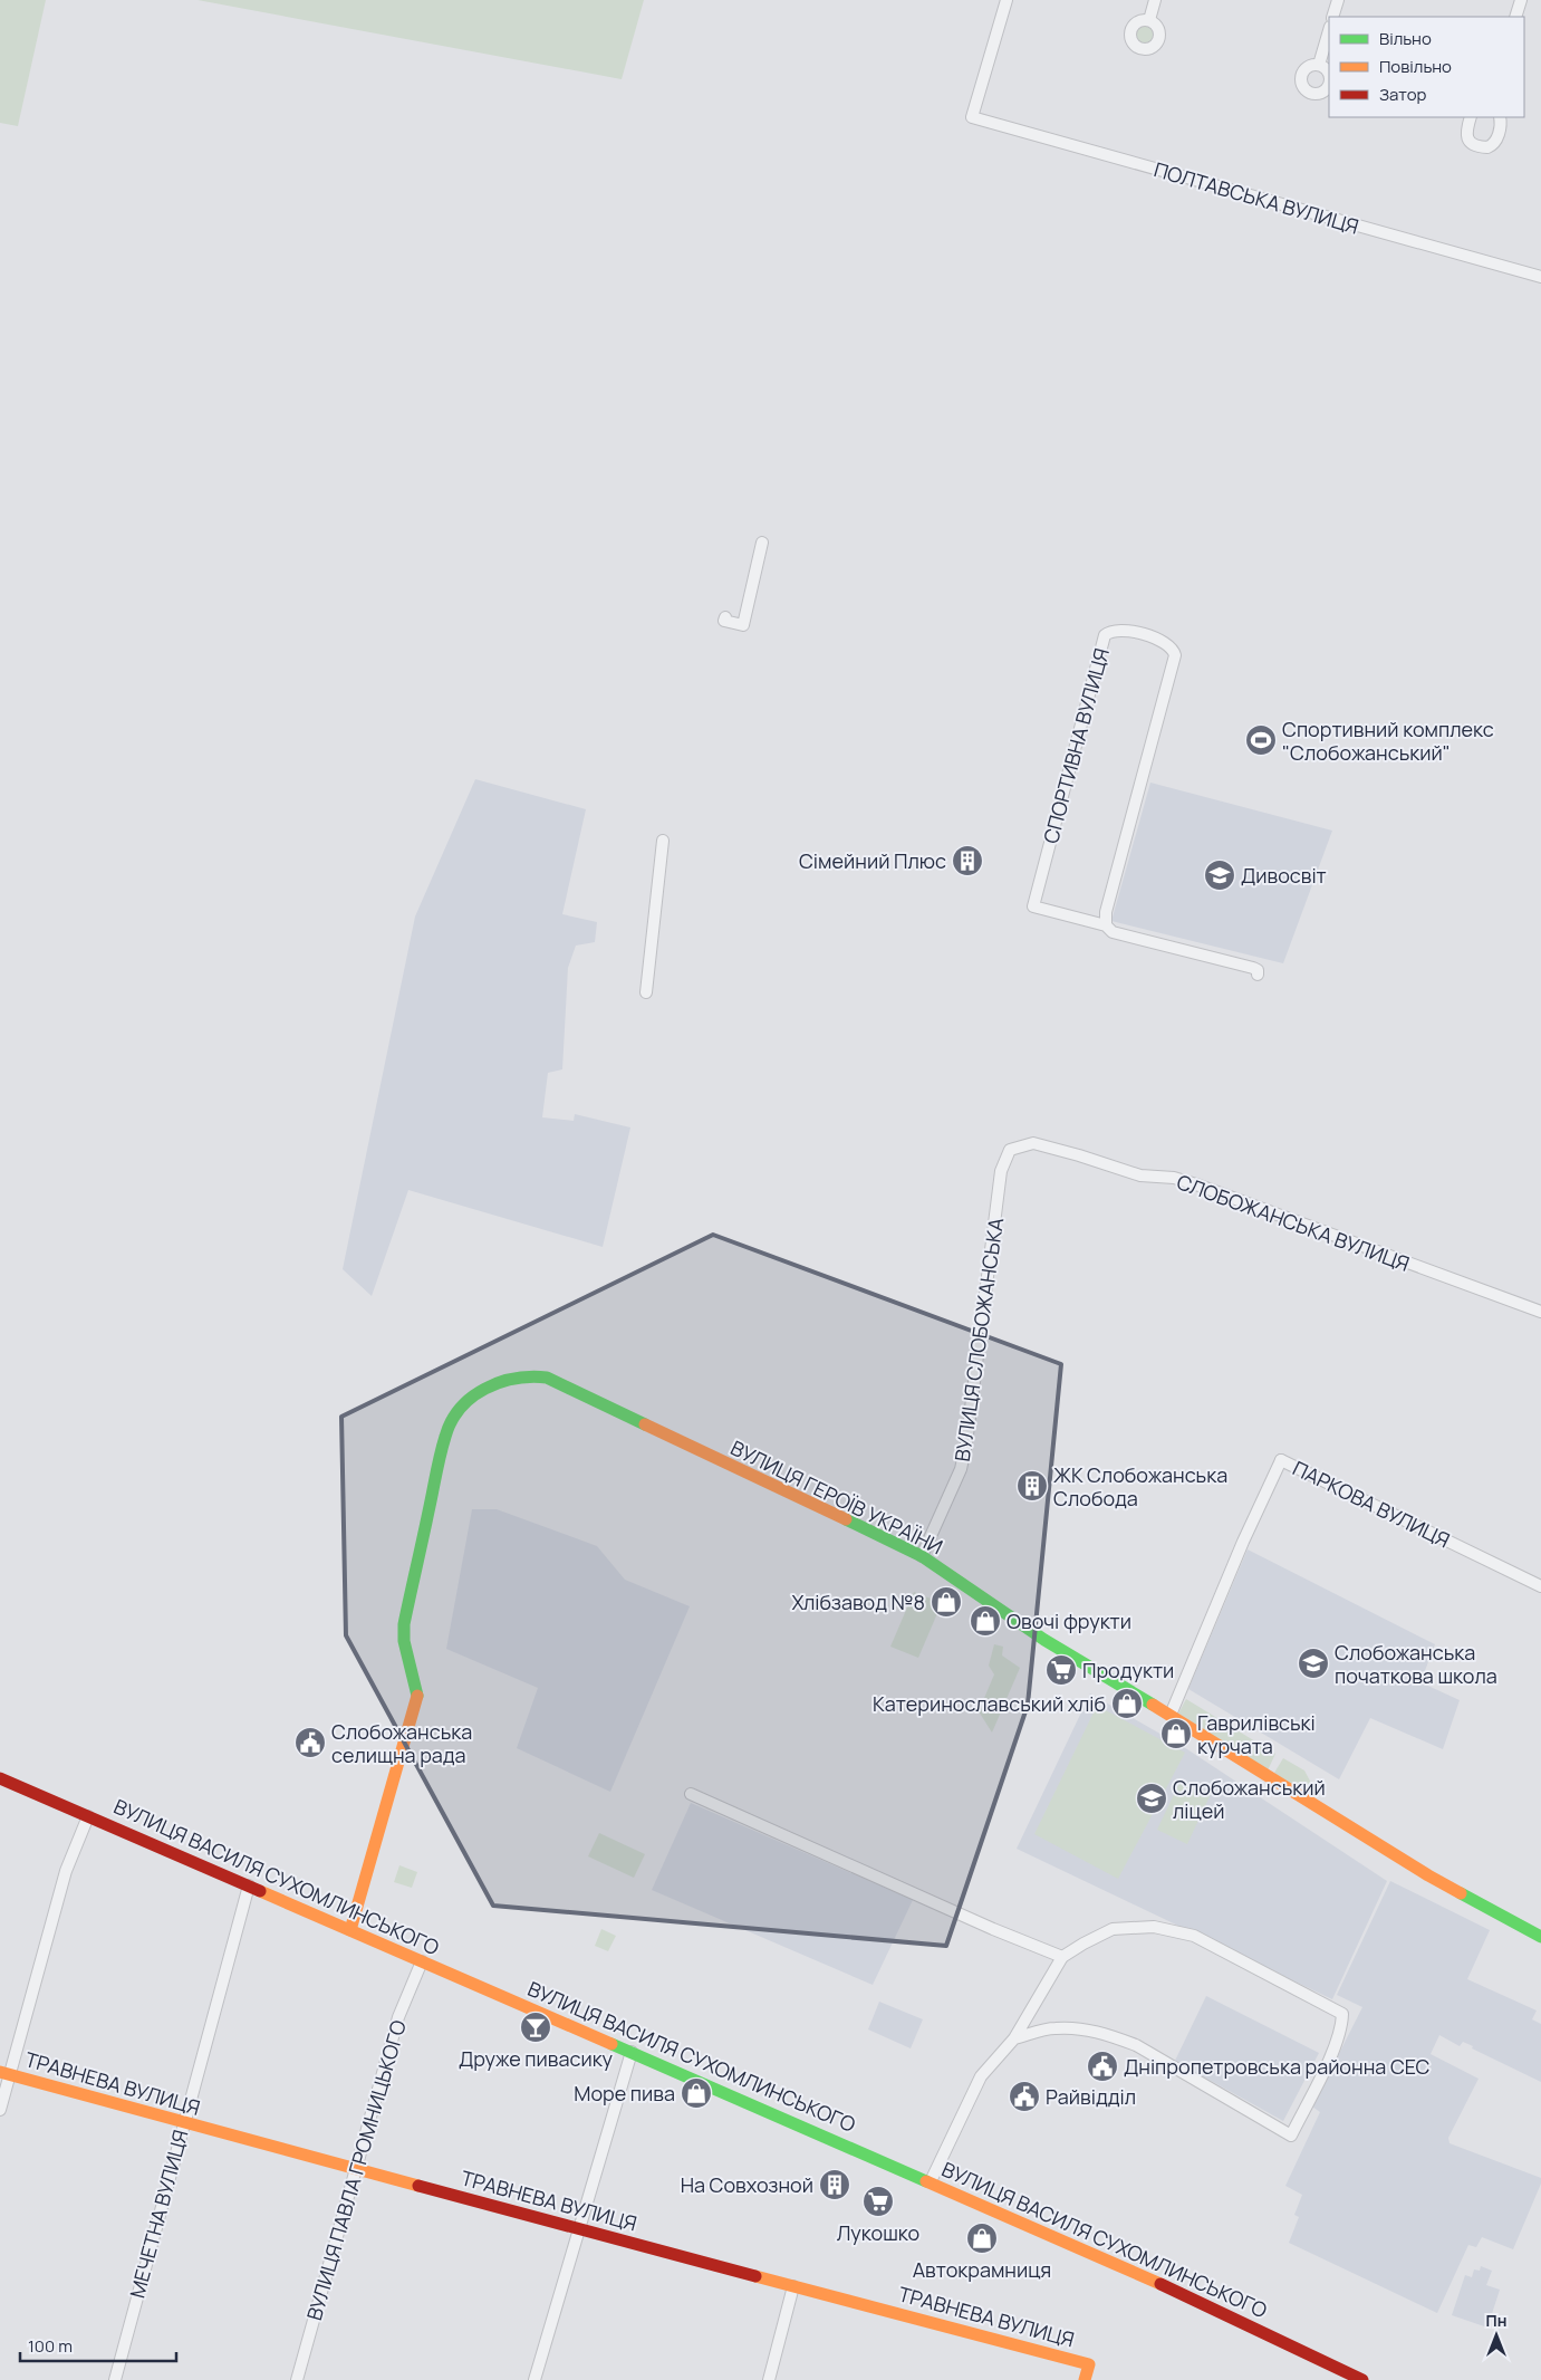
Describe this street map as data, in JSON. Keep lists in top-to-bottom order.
{
  "streets": {
    "street": [
      "ПОЛТАВСЬКА ВУЛИЦЯ",
      "СПОРТИВНА ВУЛИЦЯ",
      "СЛОБОЖАНСЬКА ВУЛИЦЯ",
      "ВУЛИЦЯ СЛОБОЖАНСЬКА",
      "ВУЛИЦЯ ГЕРОЇВ УКРАЇНИ",
      "ПАРКОВА ВУЛИЦЯ",
      "ВУЛИЦЯ ВАСИЛЯ СУХОМЛИНСЬКОГО",
      "ТРАВНЕВА ВУЛИЦЯ",
      "ВУЛИЦЯ ПАВЛА ГРОМНИЦЬКОГО",
      "МЕЧЕТНА ВУЛИЦЯ"
    ]
  },
  "crossings": [
    ["СЛОБОЖАНСЬКА ВУЛИЦЯ", "ВУЛИЦЯ СЛОБОЖАНСЬКА"],
    ["ВУЛИЦЯ СЛОБОЖАНСЬКА", "ВУЛИЦЯ ГЕРОЇВ УКРАЇНИ"],
    ["ВУЛИЦЯ ГЕРОЇВ УКРАЇНИ", "ПАРКОВА ВУЛИЦЯ"],
    ["ВУЛИЦЯ ГЕРОЇВ УКРАЇНИ", "ВУЛИЦЯ ВАСИЛЯ СУХОМЛИНСЬКОГО"],
    ["ВУЛИЦЯ ВАСИЛЯ СУХОМЛИНСЬКОГО", "ВУЛИЦЯ ПАВЛА ГРОМНИЦЬКОГО"],
    ["ВУЛИЦЯ ВАСИЛЯ СУХОМЛИНСЬКОГО", "МЕЧЕТНА ВУЛИЦЯ"],
    ["ТРАВНЕВА ВУЛИЦЯ", "ВУЛИЦЯ ПАВЛА ГРОМНИЦЬКОГО"],
    ["ТРАВНЕВА ВУЛИЦЯ", "МЕЧЕТНА ВУЛИЦЯ"]
  ],
  "places": {
    "sports": ["Спортивний комплекс \"Слобожанський\""],
    "building": ["Сімейний Плюс", "ЖК Слобожанська Слобода", "На Совхозной"],
    "school or university": ["Дивосвіт", "Cлобожанська початкова школа", "Слобожанський ліцей"],
    "shop": [
      "Хлібзавод №8",
      "Овочі фрукти",
      "Катеринославський хліб",
      "Гаврилівські курчата",
      "Море пива",
      "Автокрамниця"
    ],
    "supermarket": ["Продукти", "Лукошко"],
    "public building": ["Слобожанська селищна рада", "Дніпропетровська районна СЕС", "Райвідділ"],
    "bar": ["Друже пивасику"]
  },
  "legend": ["Вільно", "Повільно", "Затор"],
  "scale_bar": "100 m",
  "north": "top"
}
